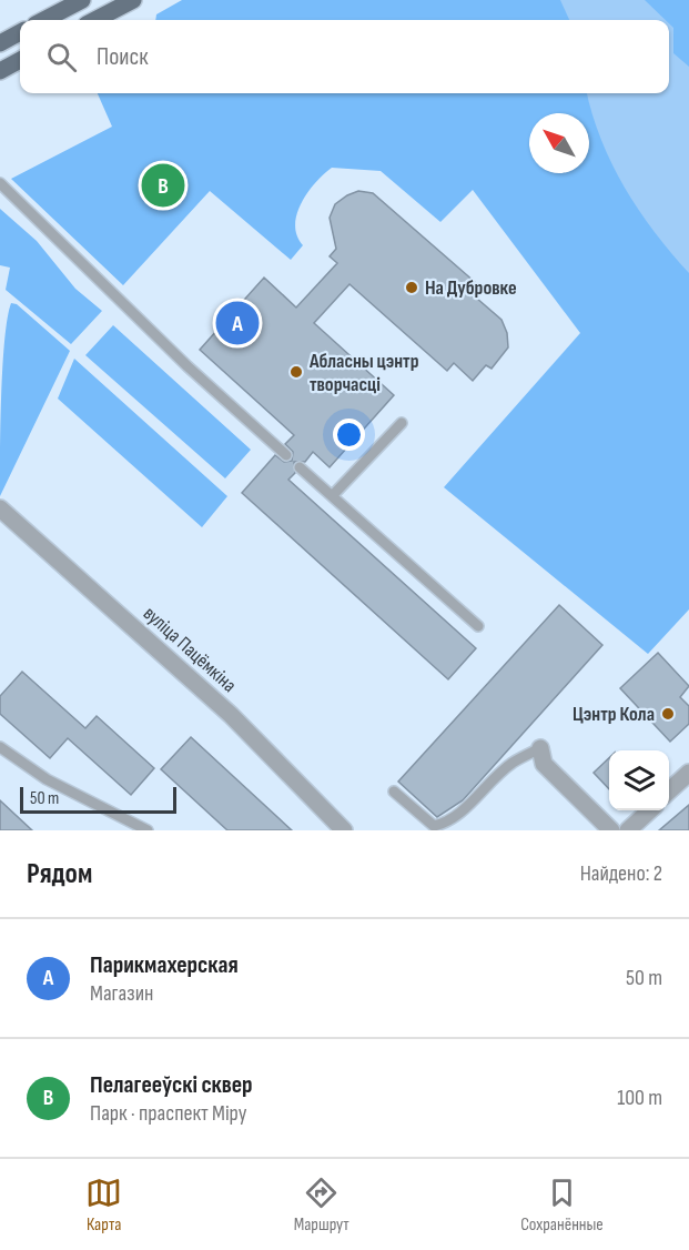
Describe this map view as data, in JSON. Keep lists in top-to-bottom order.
{
  "streets": {
    "street": ["вуліца Пацёмкіна"]
  },
  "places": ["На Дубровке", "Абласны цэнтр творчасці", "Цэнтр Кола"],
  "scale_bar": "50 m",
  "north": "top left",
  "page": {
    "search": "Поиск",
    "pins": ["B", "A"],
    "scale": "50 m",
    "heading": ["Рядом", "Найдено: 2"],
    "list": [
      {
        "mark": "A",
        "name": "Парикмахерская",
        "note": "Магазин",
        "value": "50 m"
      },
      {
        "mark": "B",
        "name": "Пелагееўскі сквер",
        "note": "Парк · праспект Міру",
        "value": "100 m"
      }
    ],
    "nav": ["Карта", "Маршрут", "Сохранённые"]
  }
}
